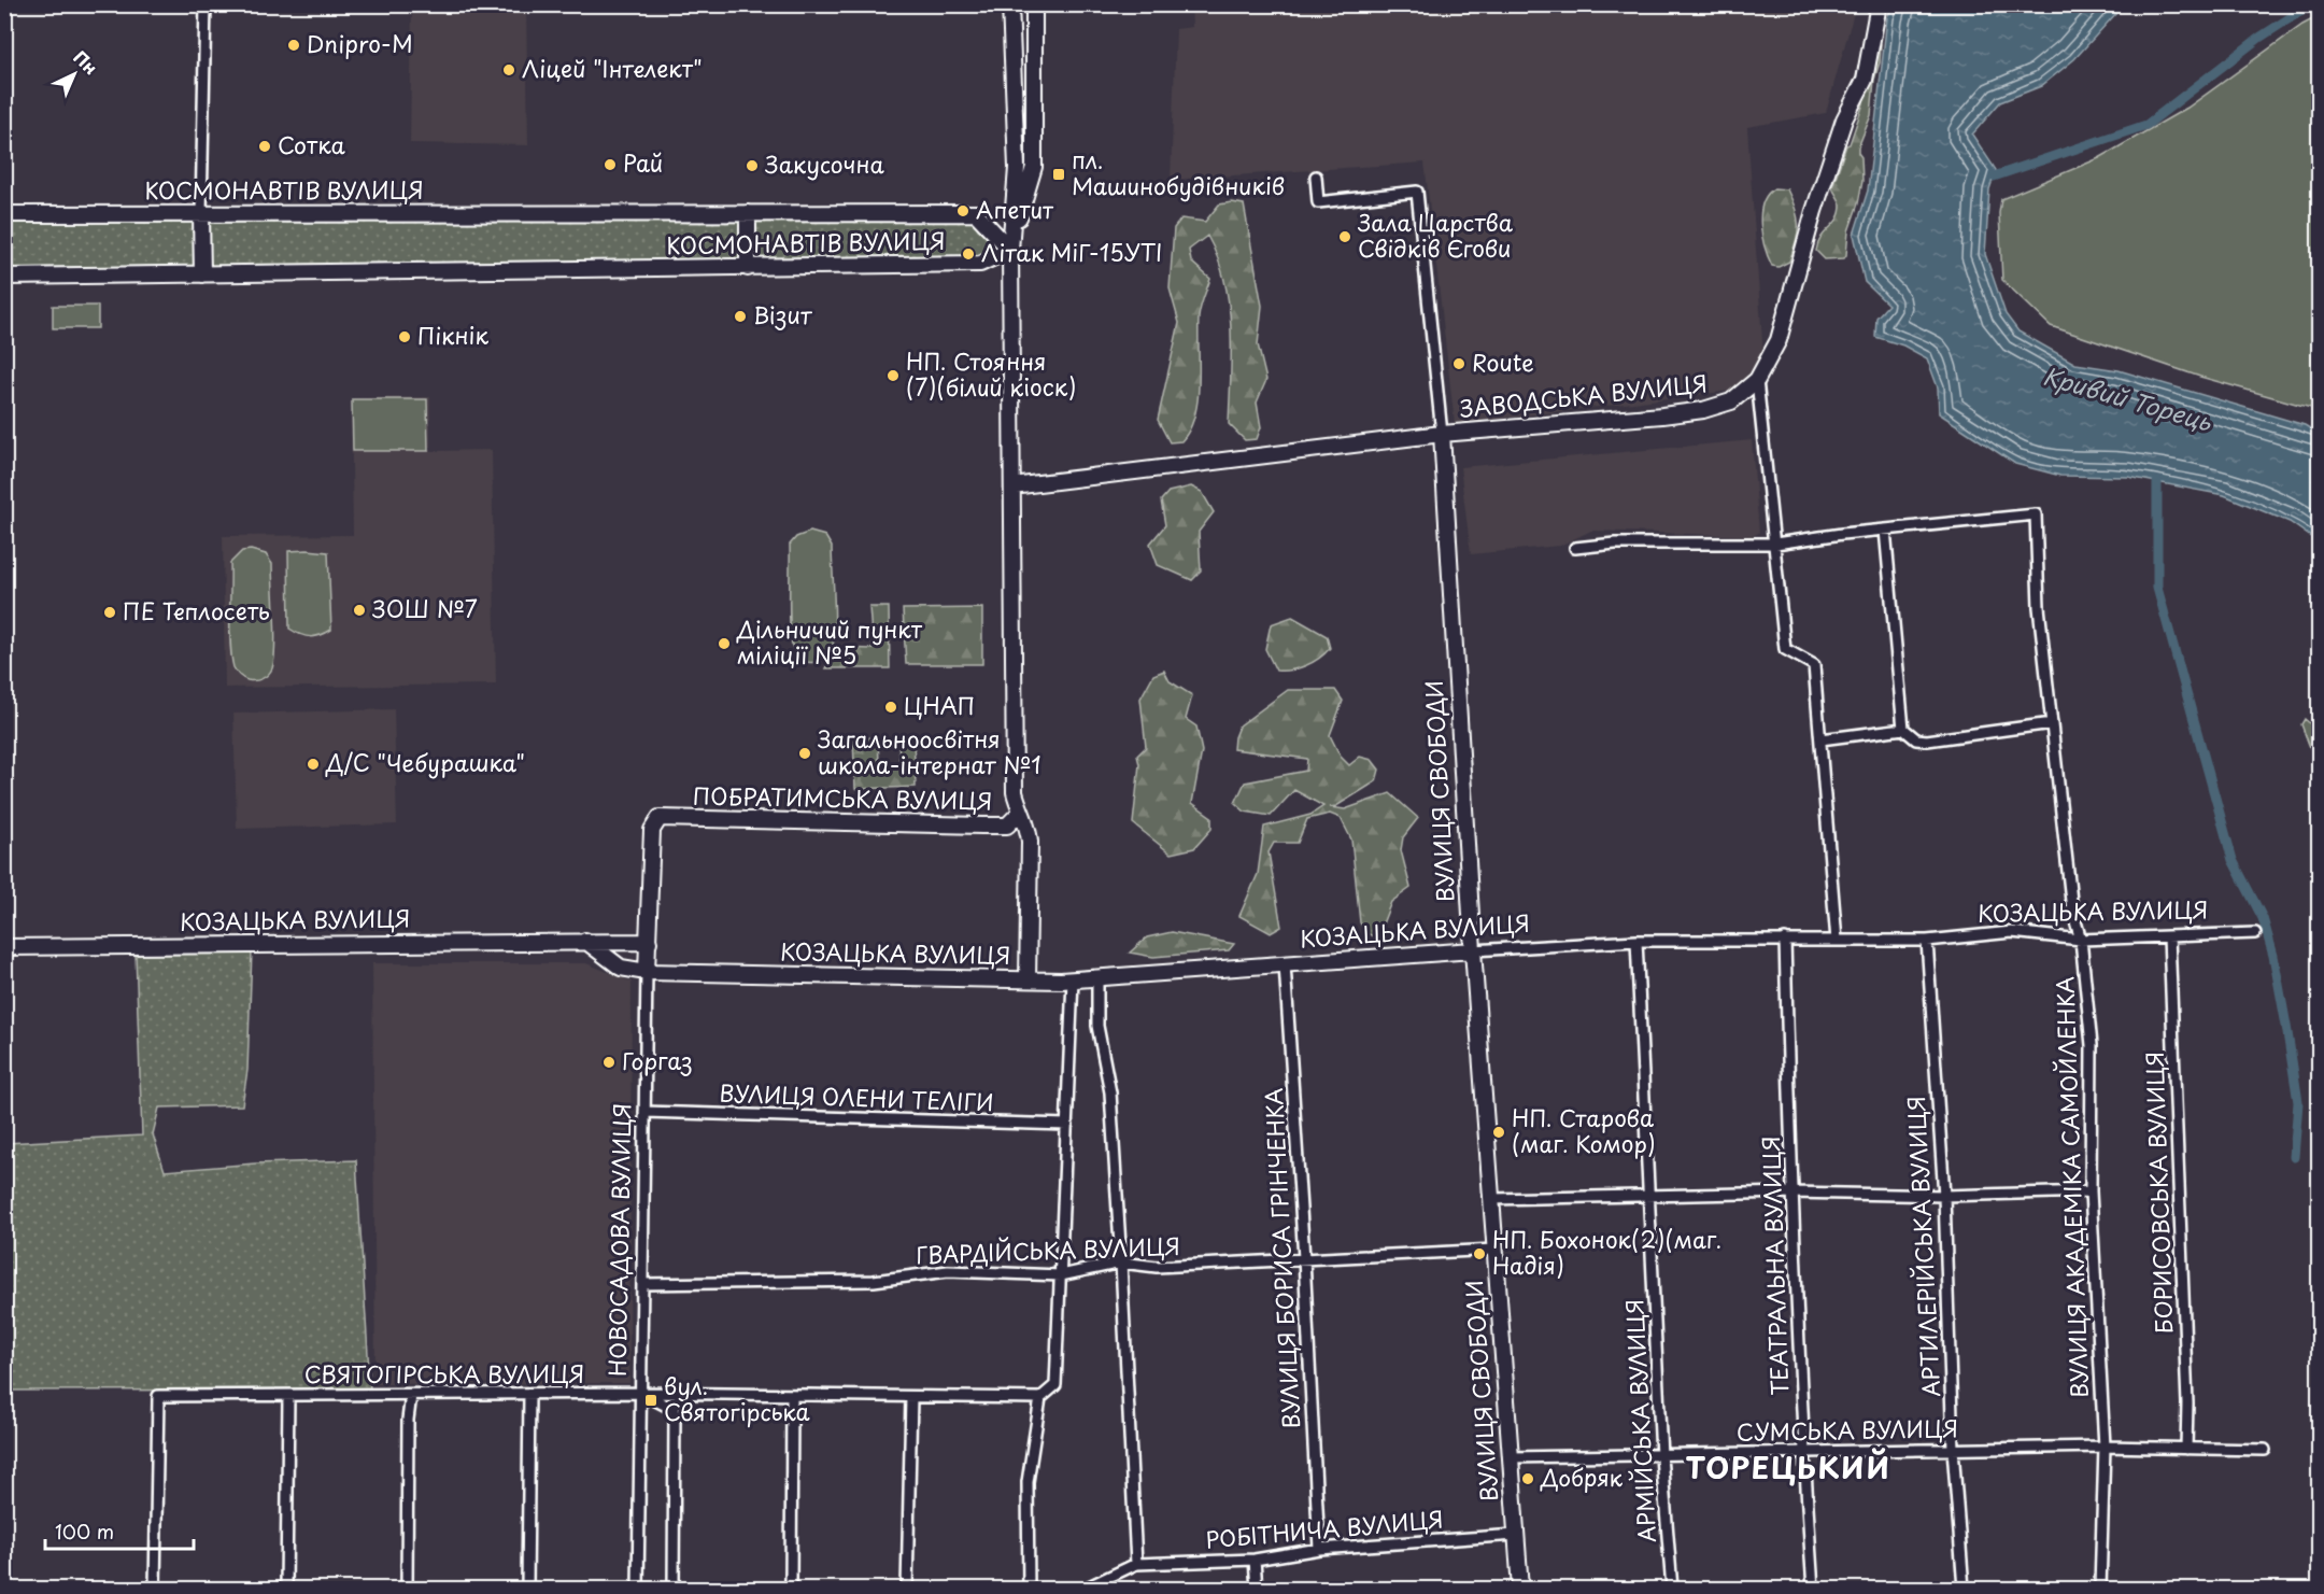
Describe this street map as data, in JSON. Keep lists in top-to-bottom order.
{
  "streets": {
    "street": [
      "КОСМОНАВТІВ ВУЛИЦЯ",
      "ЗАВОДСЬКА ВУЛИЦЯ",
      "ВУЛИЦЯ СВОБОДИ",
      "ПОБРАТИМСЬКА ВУЛИЦЯ",
      "КОЗАЦЬКА ВУЛИЦЯ",
      "ВУЛИЦЯ ОЛЕНИ ТЕЛІГИ",
      "ВУЛИЦЯ АКАДЕМІКА САМОЙЛЕНКА",
      "БОРИСОВСЬКА ВУЛИЦЯ",
      "НОВОСАДОВА ВУЛИЦЯ",
      "АРТИЛЕРІЙСЬКА ВУЛИЦЯ",
      "ГВАРДІЙСЬКА ВУЛИЦЯ",
      "ВУЛИЦЯ БОРИСА ГРІНЧЕНКА",
      "ТЕАТРАЛЬНА ВУЛИЦЯ",
      "СВЯТОГІРСЬКА ВУЛИЦЯ",
      "АРМІЙСЬКА ВУЛИЦЯ",
      "СУМСЬКА ВУЛИЦЯ",
      "РОБІТНИЧА ВУЛИЦЯ"
    ]
  },
  "crossings": [
    ["ЗАВОДСЬКА ВУЛИЦЯ", "ВУЛИЦЯ СВОБОДИ"],
    ["ВУЛИЦЯ СВОБОДИ", "КОЗАЦЬКА ВУЛИЦЯ"],
    ["ВУЛИЦЯ СВОБОДИ", "ГВАРДІЙСЬКА ВУЛИЦЯ"],
    ["ВУЛИЦЯ СВОБОДИ", "СУМСЬКА ВУЛИЦЯ"],
    ["ВУЛИЦЯ СВОБОДИ", "РОБІТНИЧА ВУЛИЦЯ"],
    ["ПОБРАТИМСЬКА ВУЛИЦЯ", "НОВОСАДОВА ВУЛИЦЯ"],
    ["КОЗАЦЬКА ВУЛИЦЯ", "ВУЛИЦЯ АКАДЕМІКА САМОЙЛЕНКА"],
    ["КОЗАЦЬКА ВУЛИЦЯ", "БОРИСОВСЬКА ВУЛИЦЯ"],
    ["КОЗАЦЬКА ВУЛИЦЯ", "НОВОСАДОВА ВУЛИЦЯ"],
    ["КОЗАЦЬКА ВУЛИЦЯ", "АРТИЛЕРІЙСЬКА ВУЛИЦЯ"],
    ["КОЗАЦЬКА ВУЛИЦЯ", "ВУЛИЦЯ БОРИСА ГРІНЧЕНКА"],
    ["КОЗАЦЬКА ВУЛИЦЯ", "ТЕАТРАЛЬНА ВУЛИЦЯ"],
    ["КОЗАЦЬКА ВУЛИЦЯ", "АРМІЙСЬКА ВУЛИЦЯ"],
    ["ВУЛИЦЯ ОЛЕНИ ТЕЛІГИ", "НОВОСАДОВА ВУЛИЦЯ"],
    ["ВУЛИЦЯ АКАДЕМІКА САМОЙЛЕНКА", "СУМСЬКА ВУЛИЦЯ"],
    ["БОРИСОВСЬКА ВУЛИЦЯ", "СУМСЬКА ВУЛИЦЯ"],
    ["НОВОСАДОВА ВУЛИЦЯ", "ГВАРДІЙСЬКА ВУЛИЦЯ"],
    ["НОВОСАДОВА ВУЛИЦЯ", "СВЯТОГІРСЬКА ВУЛИЦЯ"],
    ["АРТИЛЕРІЙСЬКА ВУЛИЦЯ", "СУМСЬКА ВУЛИЦЯ"],
    ["ГВАРДІЙСЬКА ВУЛИЦЯ", "ВУЛИЦЯ БОРИСА ГРІНЧЕНКА"],
    ["ВУЛИЦЯ БОРИСА ГРІНЧЕНКА", "РОБІТНИЧА ВУЛИЦЯ"],
    ["ТЕАТРАЛЬНА ВУЛИЦЯ", "СУМСЬКА ВУЛИЦЯ"],
    ["АРМІЙСЬКА ВУЛИЦЯ", "СУМСЬКА ВУЛИЦЯ"]
  ],
  "districts": ["ТОРЕЦЬКИЙ"],
  "water": ["Кривий Торець"],
  "places": {
    "other": [
      "Dnipro-M",
      "Ліцей \"Інтелект\"",
      "Сотка",
      "Рай",
      "Закусочна",
      "Апетит",
      "Зала Царства Свідків Єгови",
      "Літак МіГ-15УТІ",
      "Візит",
      "Пікнік",
      "Route",
      "НП. Стояння (7)(білий кіоск)",
      "ЗОШ №7",
      "ПЕ Теплосеть",
      "Дільничий пункт міліції №5",
      "ЦНАП",
      "Загальноосвітня школа-інтернат №1",
      "Д/С \"Чебурашка\"",
      "Горгаз",
      "НП. Старова (маг. Комор)",
      "НП. Бохонок(2)(маг. Надія)",
      "Добряк"
    ],
    "transit": ["пл. Машинобудівників", "вул. Святогірська"]
  },
  "scale_bar": "100 m",
  "north": "top right"
}
